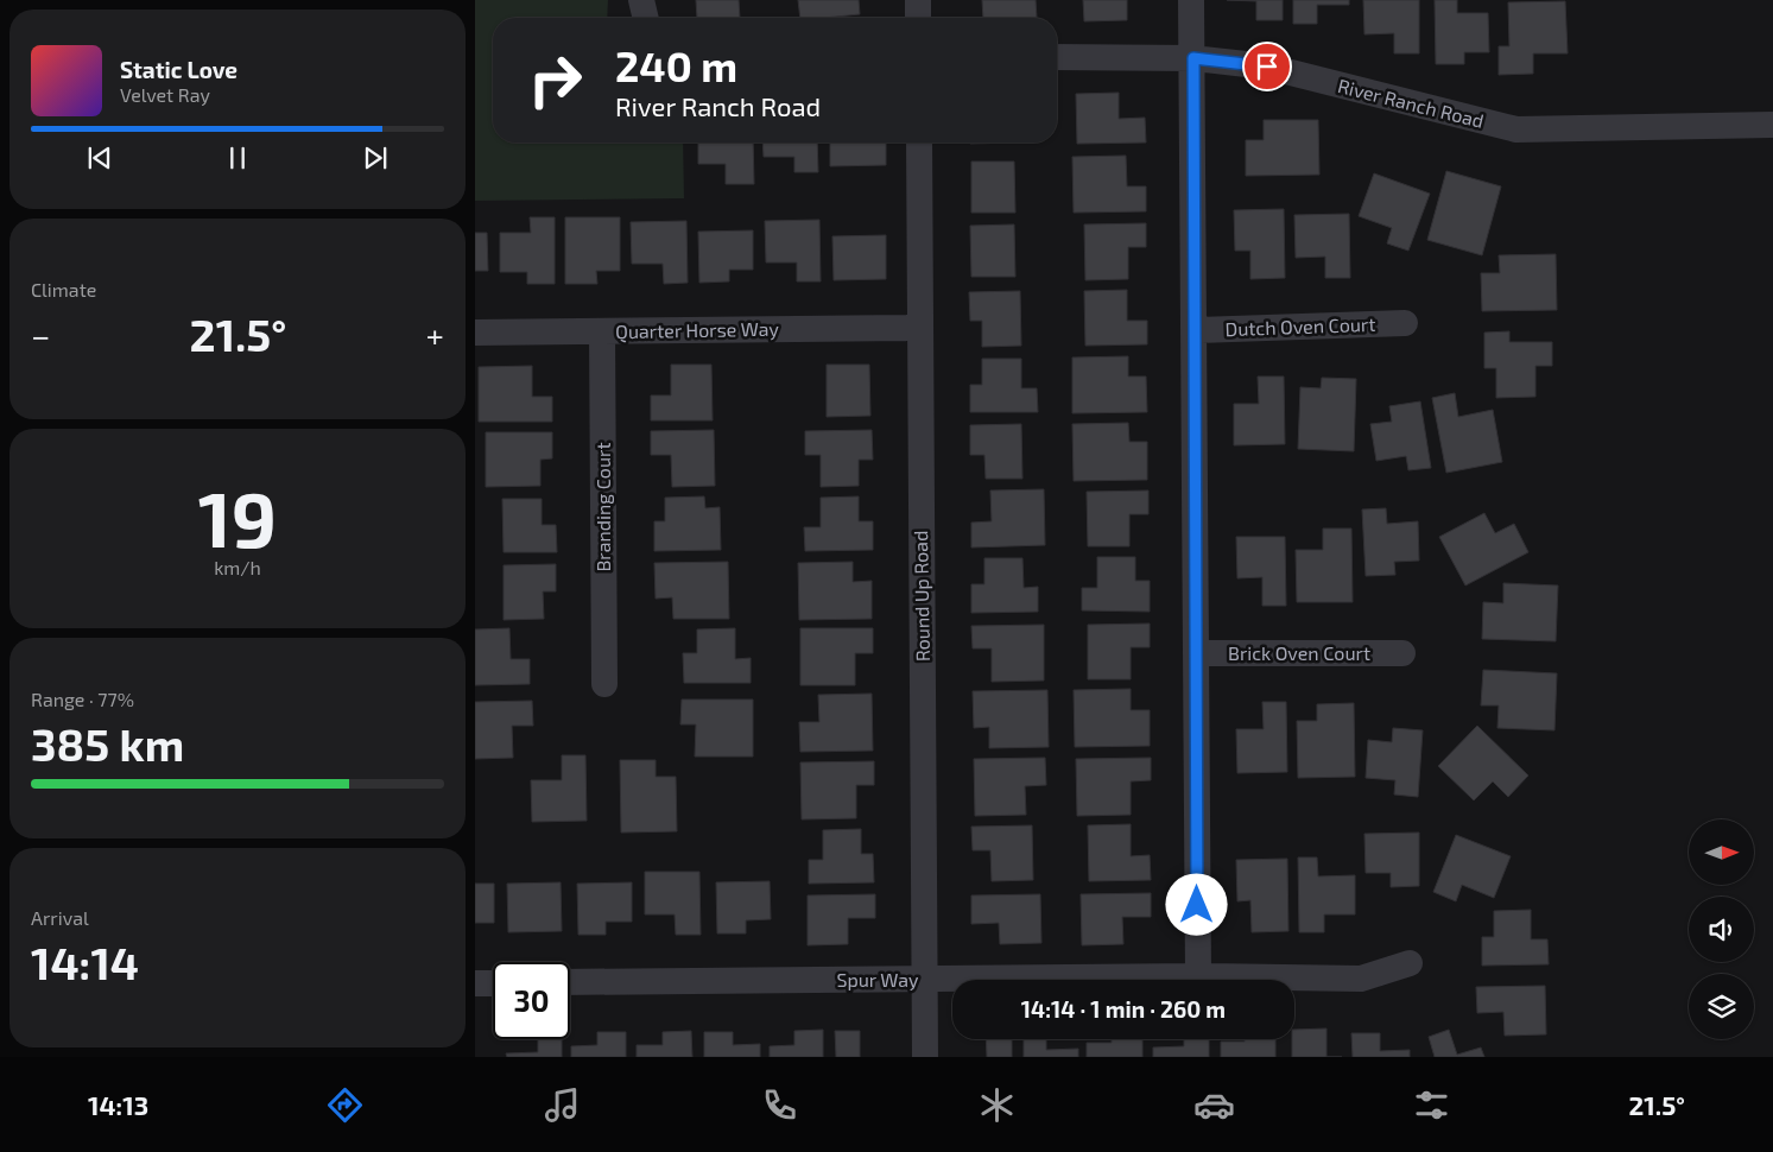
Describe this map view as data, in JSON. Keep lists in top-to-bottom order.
{
  "streets": {
    "street": [
      "River Ranch Road",
      "Dutch Oven Court",
      "Quarter Horse Way",
      "Branding Court",
      "Round Up Road",
      "Brick Oven Court",
      "Spur Way"
    ]
  },
  "crossings": [
    ["Quarter Horse Way", "Branding Court"],
    ["Quarter Horse Way", "Round Up Road"],
    ["Round Up Road", "Spur Way"]
  ],
  "north": "right",
  "page": {
    "turn": ["240 m", "River Ranch Road"],
    "song": ["Static Love", "Velvet Ray"],
    "tile": [
      "Climate",
      ["19", "km/h"],
      ["Range · 77%", "385 km"],
      ["Arrival", "14:14"]
    ],
    "heat": ["−", "21.5°", "+"],
    "limit": "30",
    "trip": "14:14 · 1 min · 260 m",
    "tabs": ["14:13", "21.5°"]
  }
}
